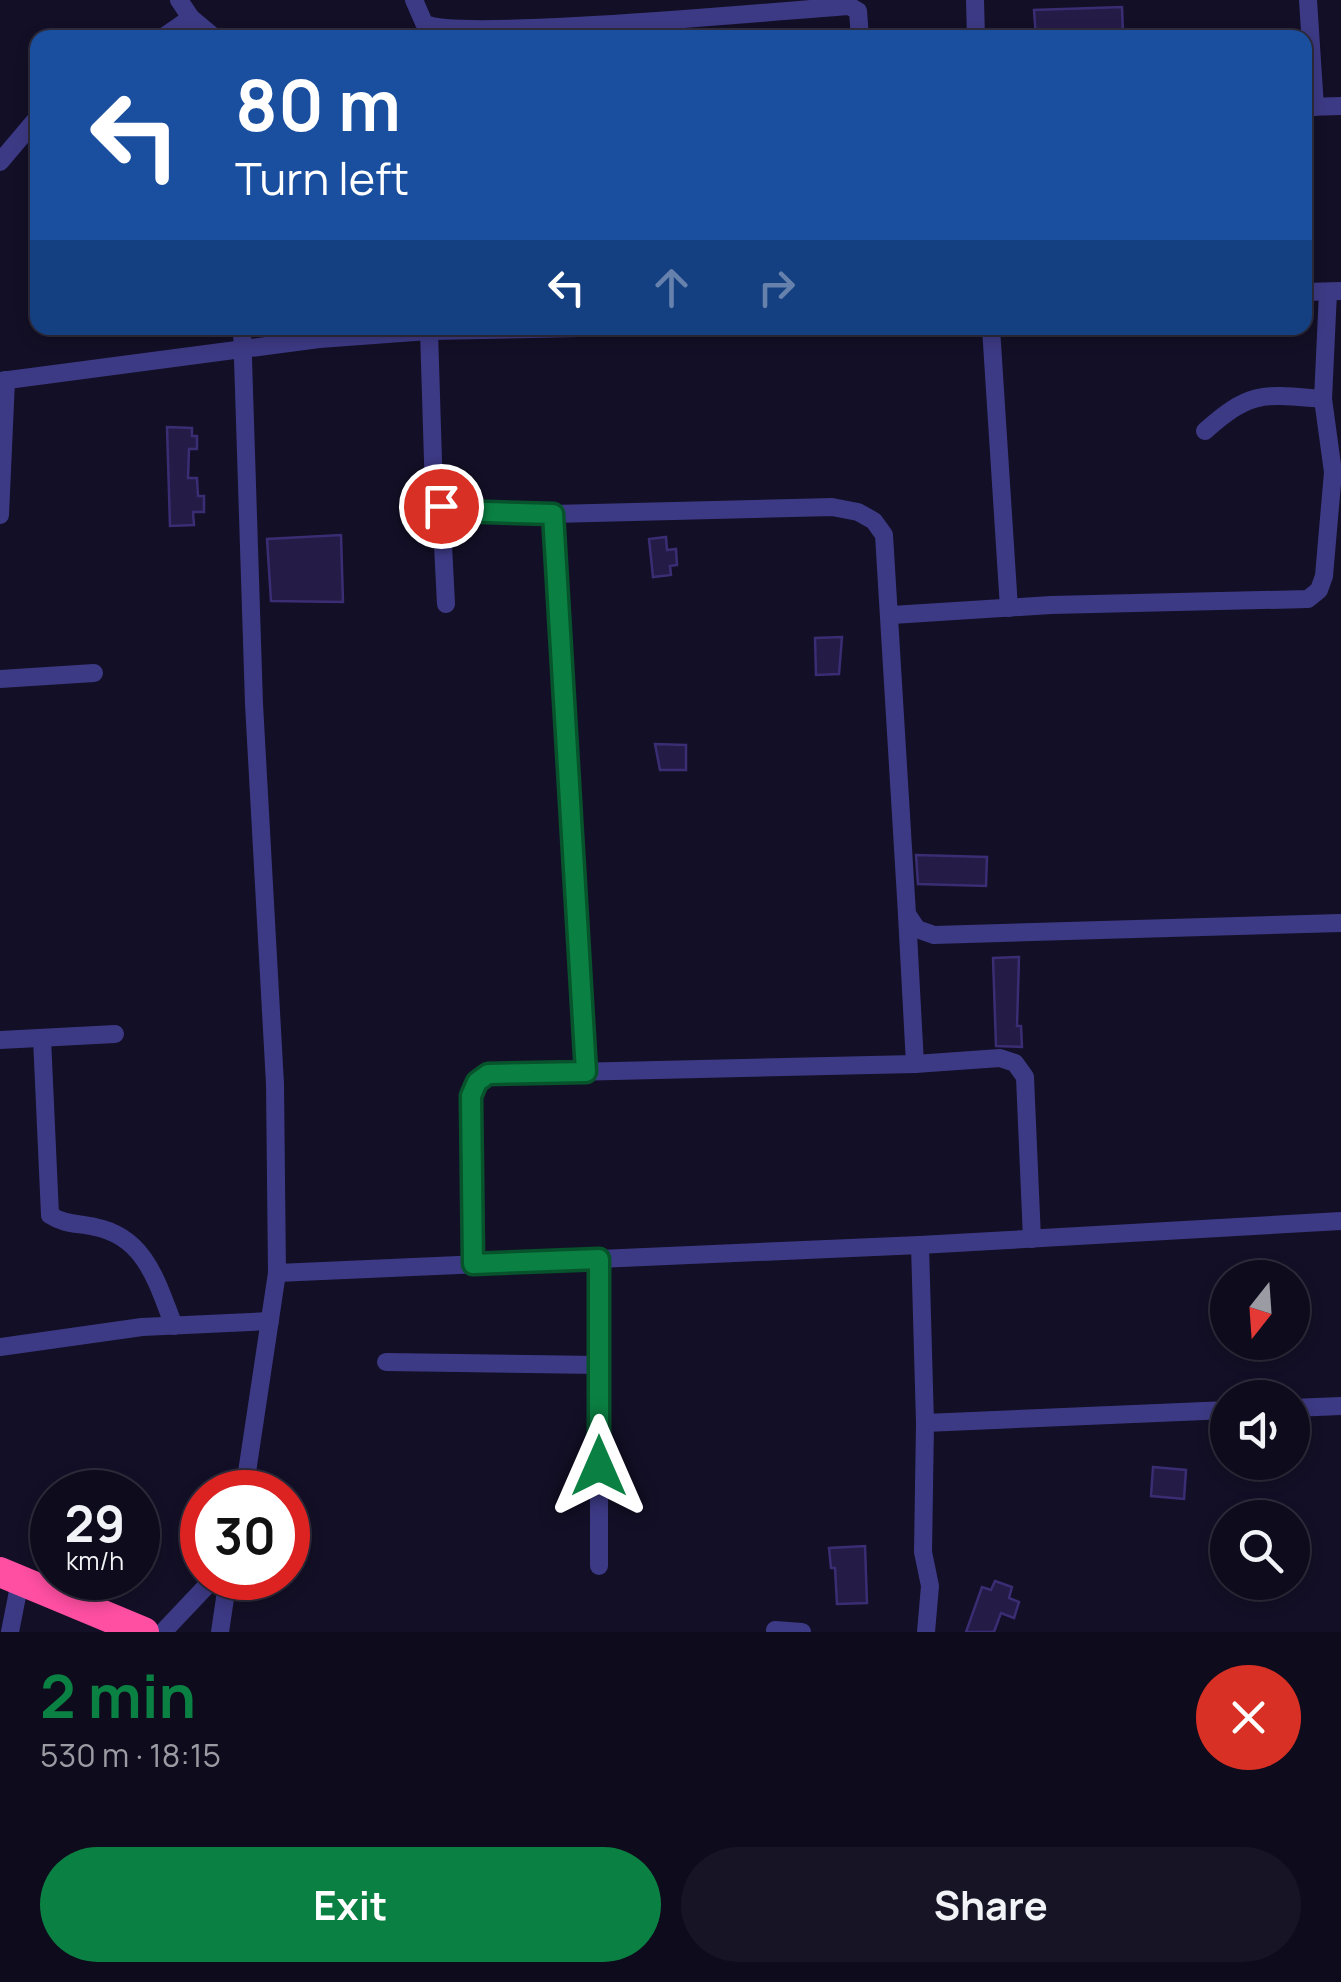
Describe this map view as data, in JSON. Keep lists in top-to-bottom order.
{
  "north": "bottom",
  "page": {
    "turn": ["80 m", "Turn left"],
    "speed": "29 km/h",
    "limit": "30",
    "heading": ["2 min", "530 m · 18:15"],
    "buttons": ["Exit", "Share"]
  }
}
